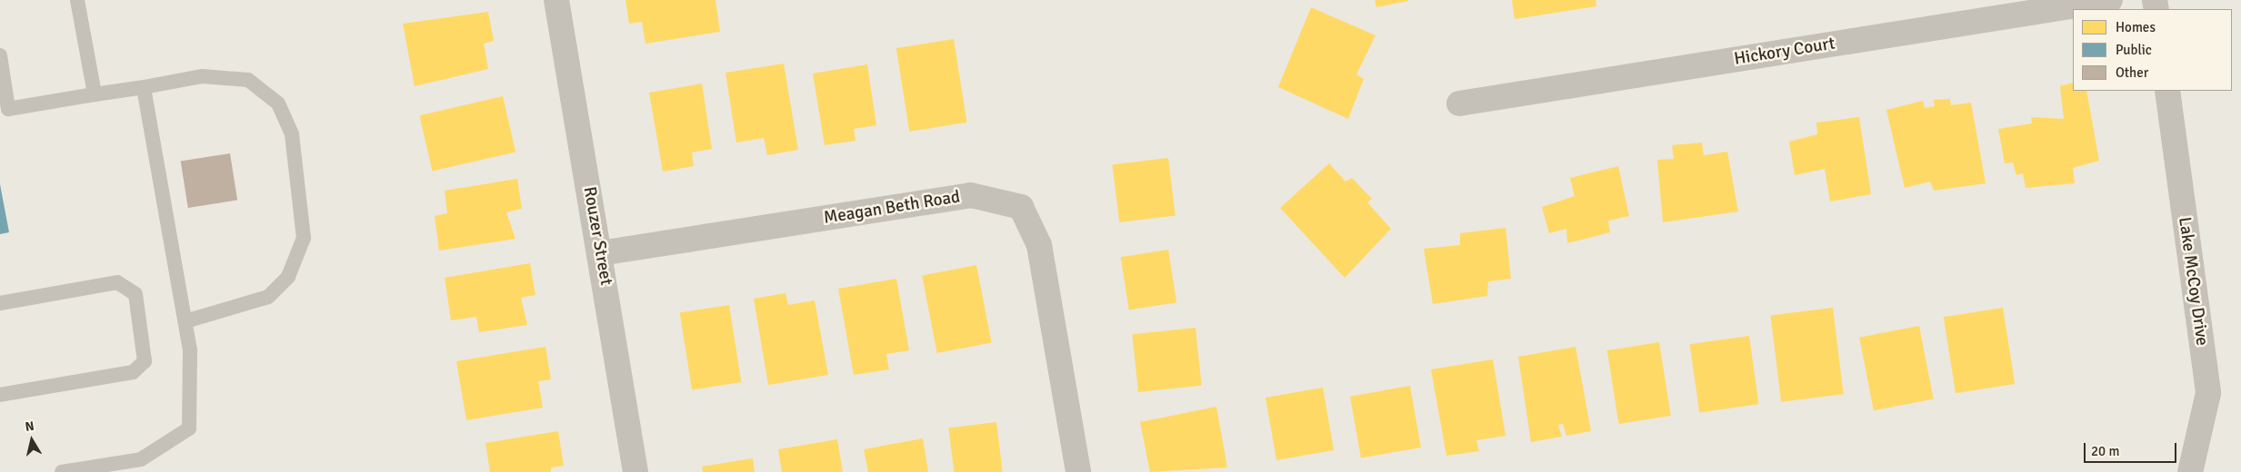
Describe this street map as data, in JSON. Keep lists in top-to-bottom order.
{
  "streets": {
    "street": [
      "Hickory Court",
      "Meagan Beth Road",
      "Rouzer Street",
      "Lake McCoy Drive"
    ]
  },
  "crossings": [
    ["Meagan Beth Road", "Rouzer Street"]
  ],
  "legend": ["Homes", "Public", "Other"],
  "scale_bar": "20 m",
  "north": "top"
}
